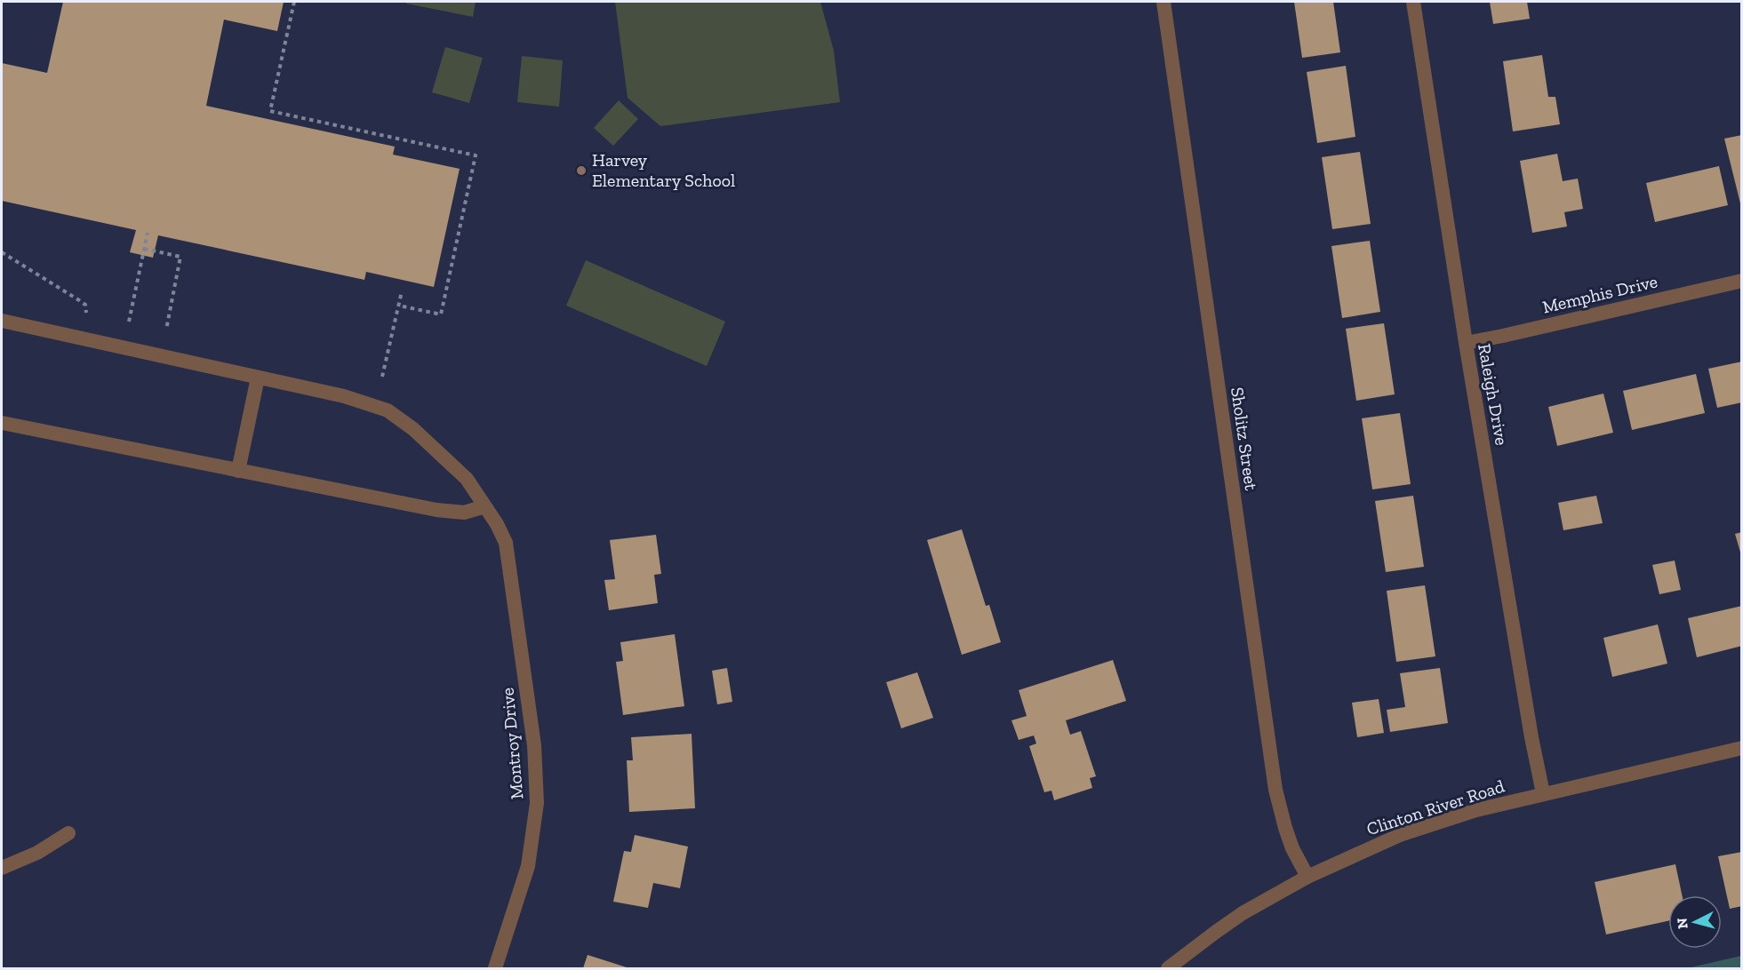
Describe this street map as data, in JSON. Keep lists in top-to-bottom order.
{
  "streets": {
    "street": [
      "Memphis Drive",
      "Raleigh Drive",
      "Sholitz Street",
      "Montroy Drive",
      "Clinton River Road"
    ]
  },
  "crossings": [
    ["Memphis Drive", "Raleigh Drive"],
    ["Raleigh Drive", "Clinton River Road"],
    ["Sholitz Street", "Clinton River Road"]
  ],
  "places": ["Harvey Elementary School"],
  "north": "left"
}
